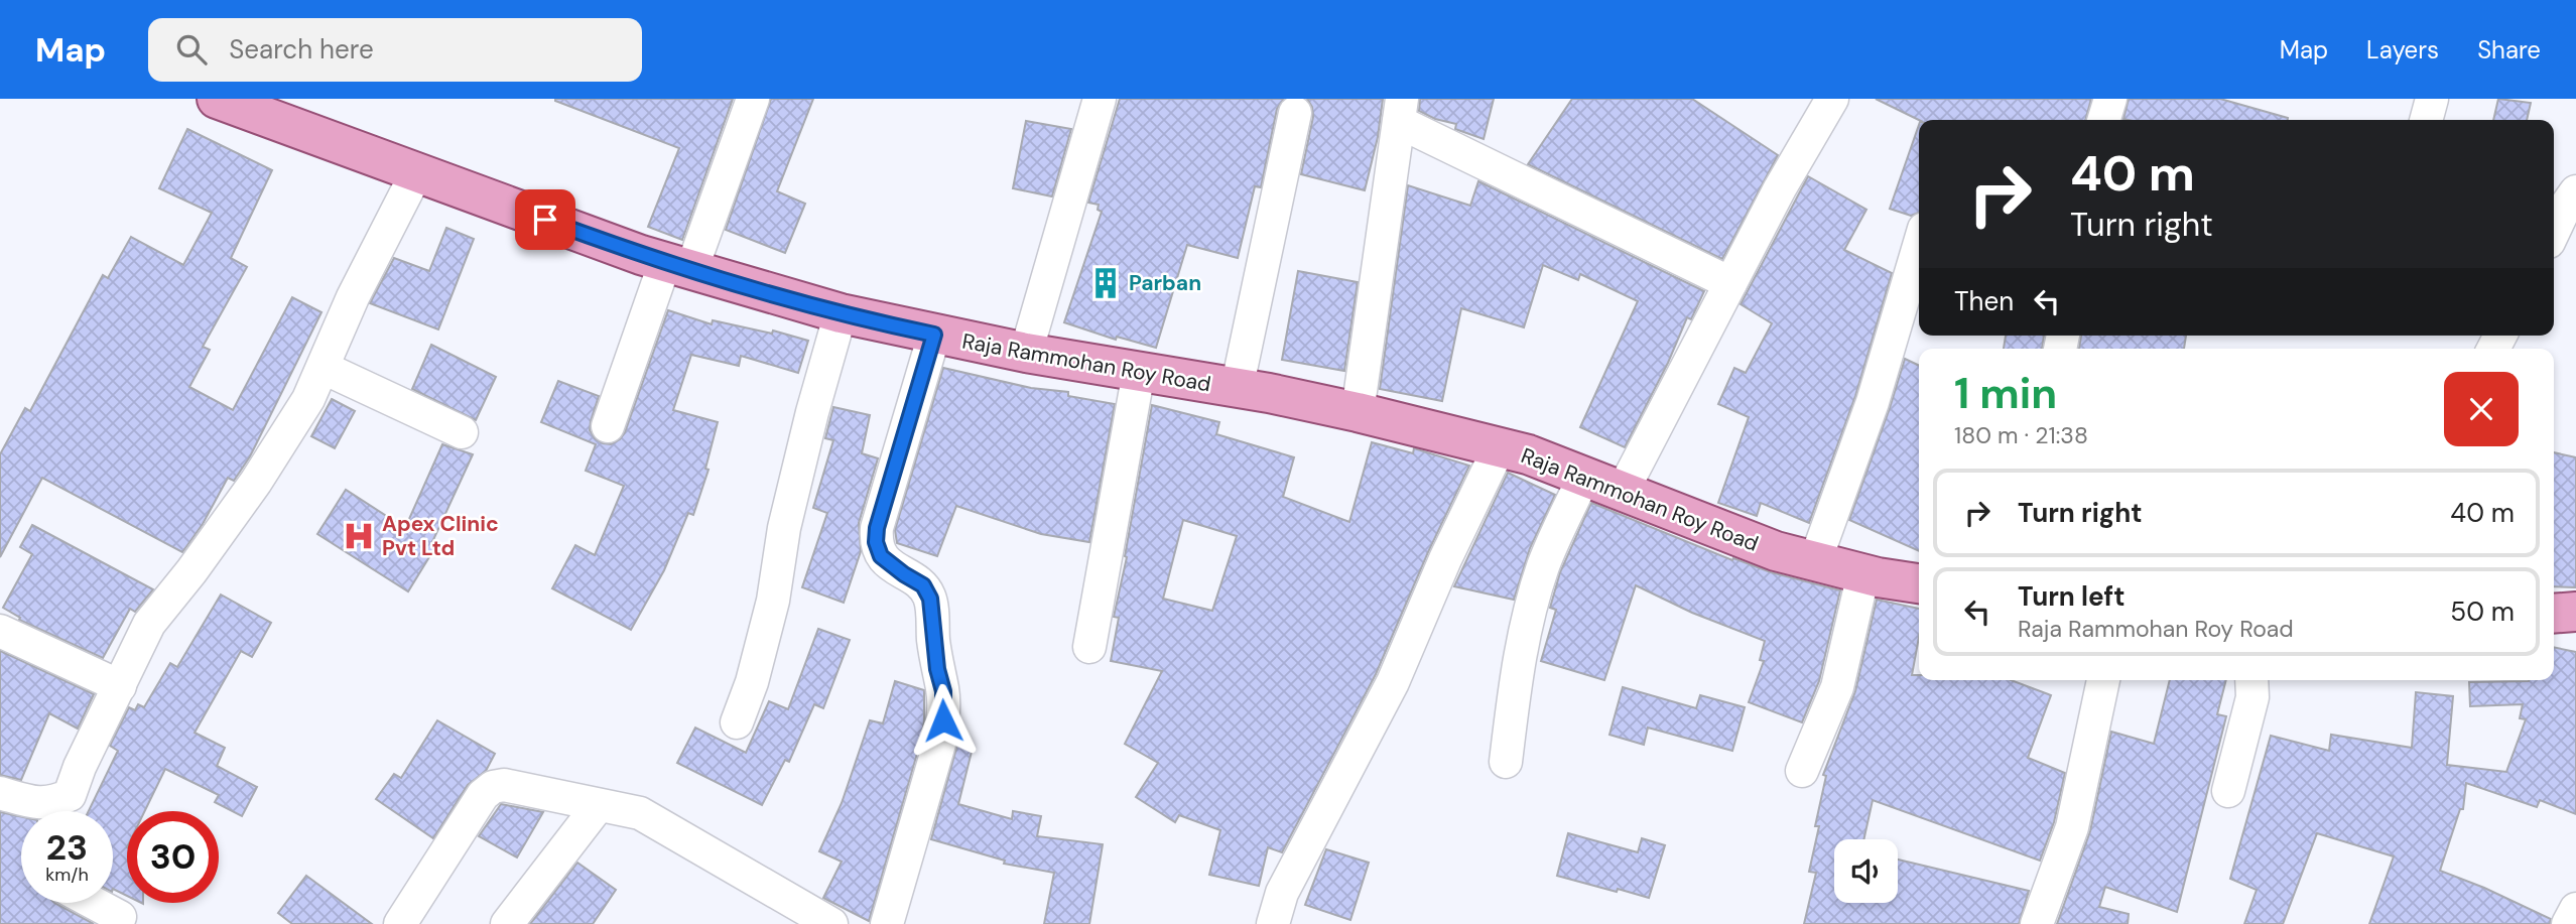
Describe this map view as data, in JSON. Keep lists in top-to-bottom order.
{
  "streets": {
    "main road": ["Raja Rammohan Roy Road"]
  },
  "places": {
    "building": ["Parban"],
    "hospital": ["Apex Clinic Pvt Ltd"]
  },
  "page": {
    "header": "Map",
    "search": "Search here",
    "nav": ["Map", "Layers", "Share"],
    "turn": ["40 m", "Turn right"],
    "then": "Then",
    "heading": ["1 min", "180 m · 21:38"],
    "list": [
      {
        "name": "Turn right",
        "value": "40 m"
      },
      {
        "name": "Turn left",
        "note": "Raja Rammohan Roy Road",
        "value": "50 m"
      }
    ],
    "speed": "23 km/h",
    "limit": "30"
  }
}
